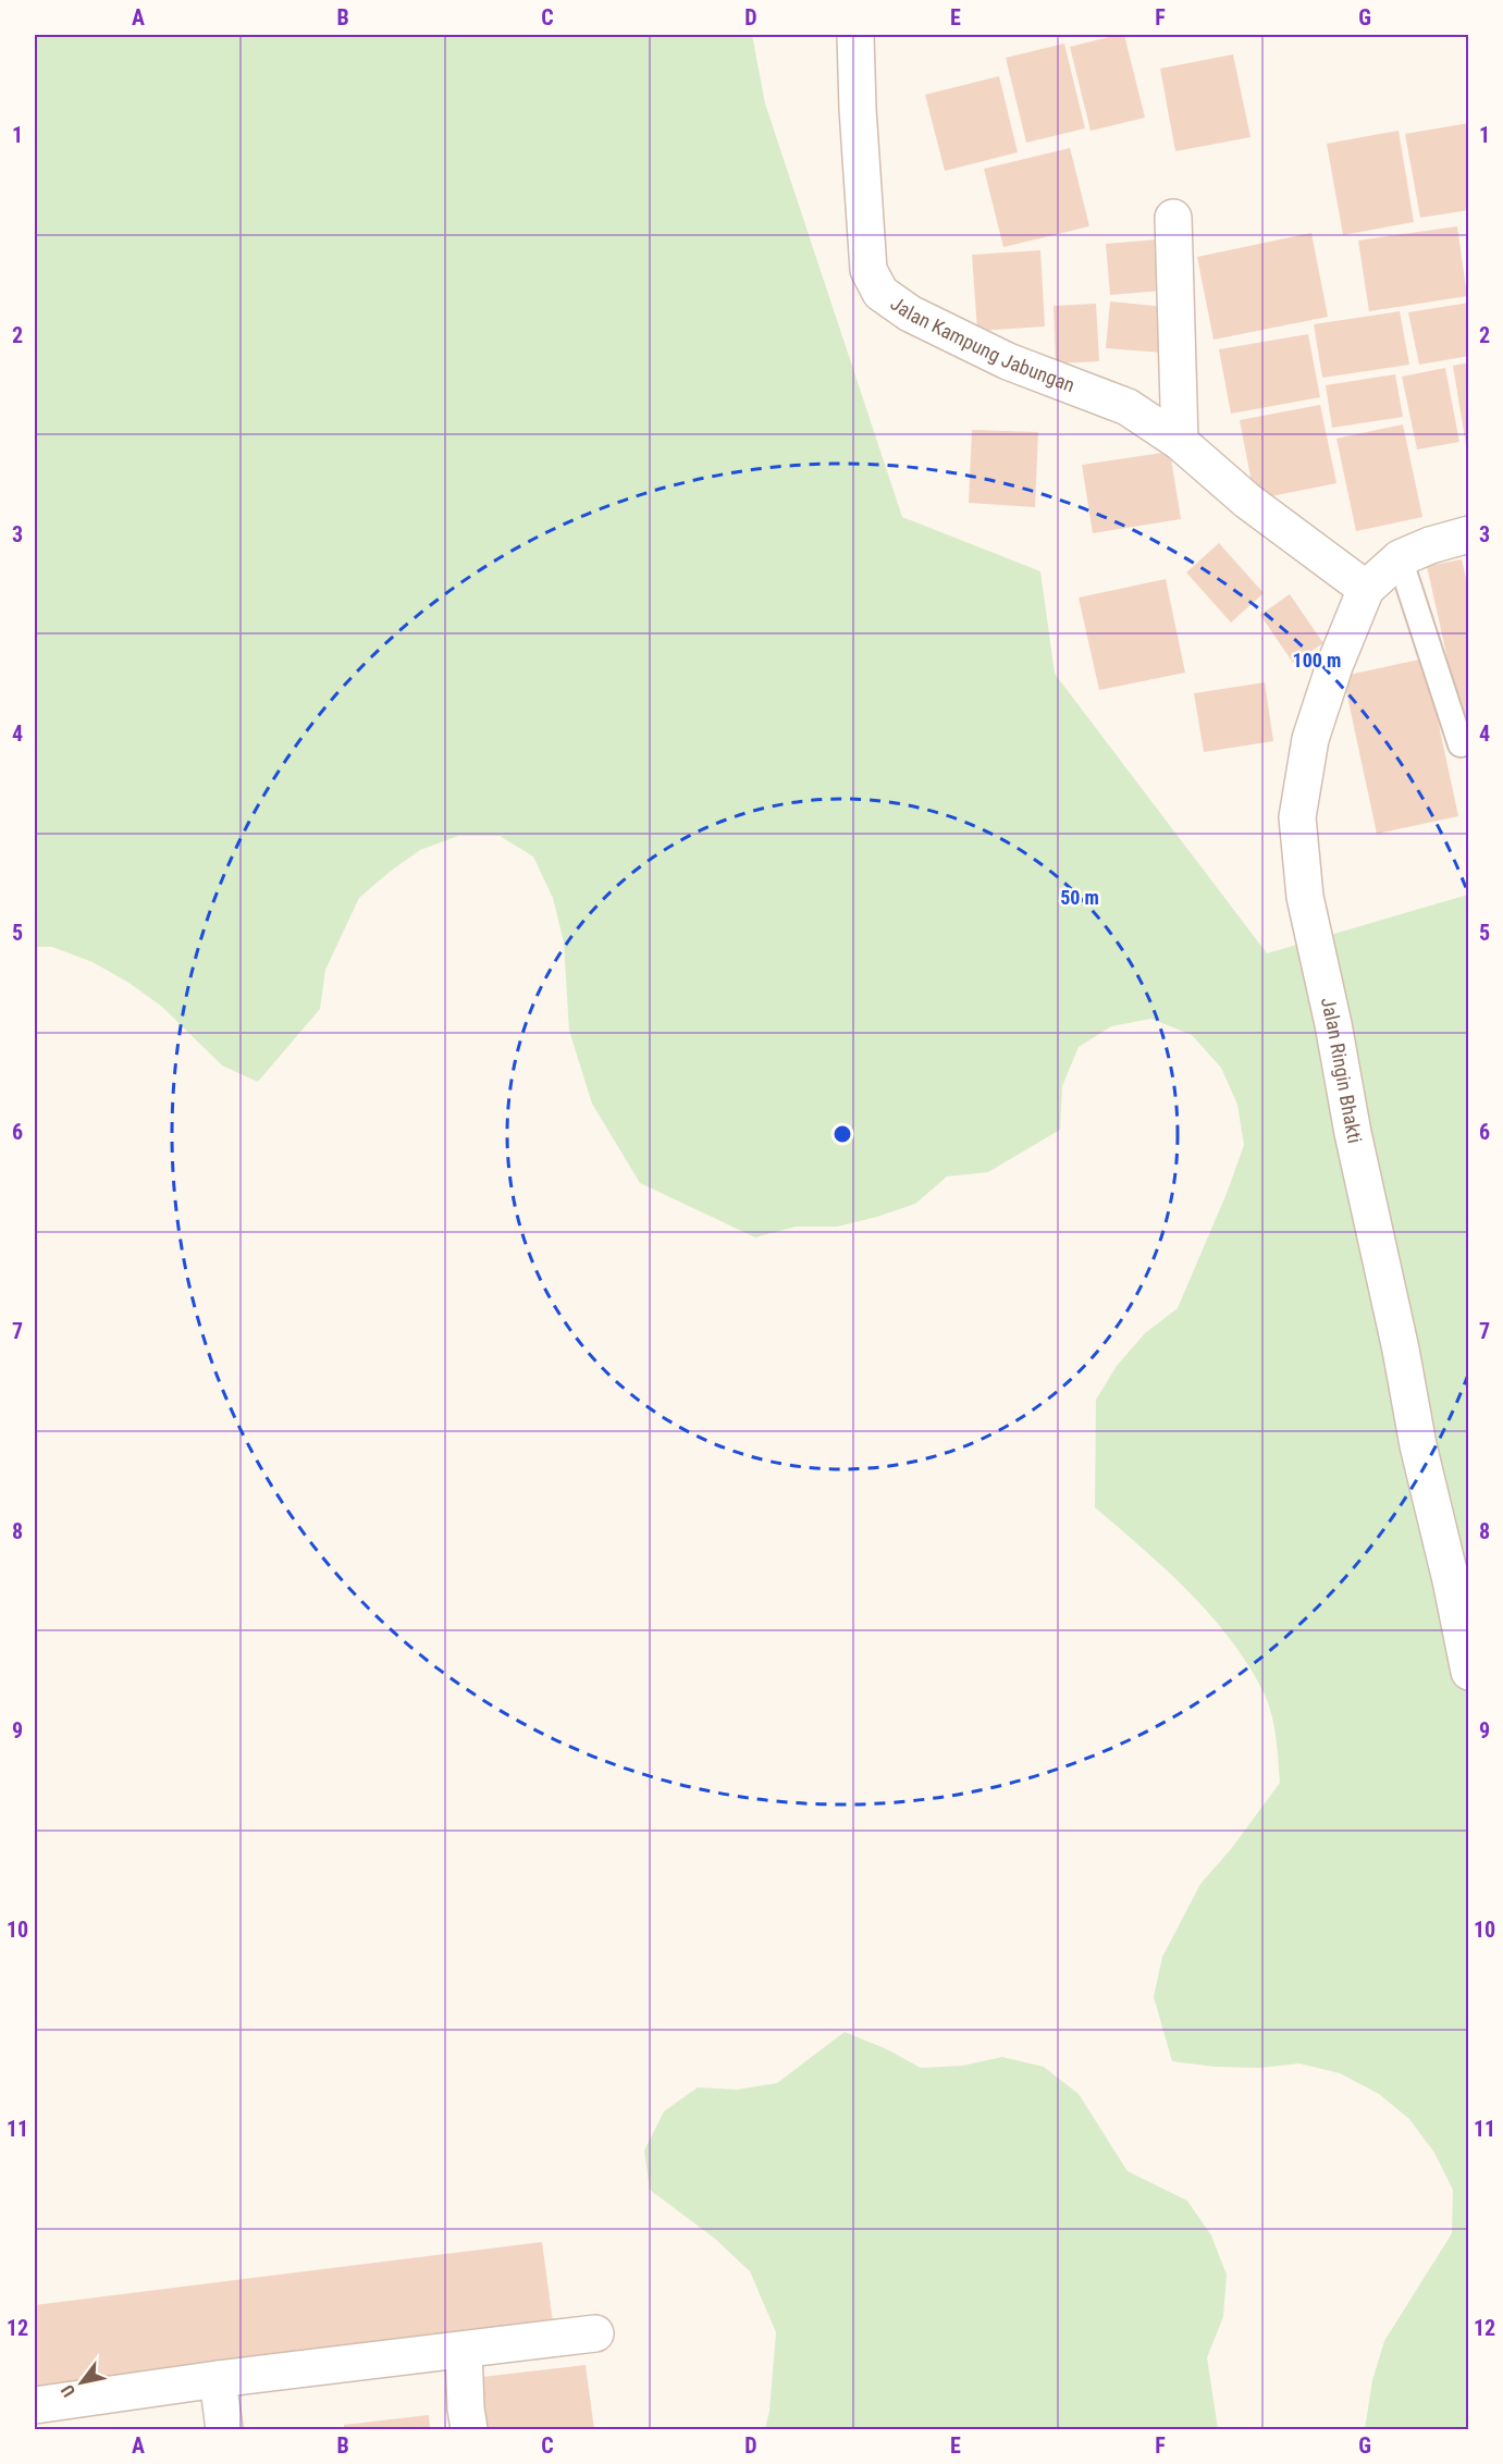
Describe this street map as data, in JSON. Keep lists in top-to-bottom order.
{
  "streets": {
    "street": ["Jalan Kampung Jabungan", "Jalan Ringin Bhakti"]
  },
  "crossings": [
    ["Jalan Kampung Jabungan", "Jalan Ringin Bhakti"]
  ],
  "north": "bottom left",
  "grid": {
    "columns": [
      "A",
      "B",
      "C",
      "D",
      "E",
      "F",
      "G"
    ],
    "rows": [
      "1",
      "2",
      "3",
      "4",
      "5",
      "6",
      "7",
      "8",
      "9",
      "10",
      "11",
      "12"
    ]
  },
  "rings": ["100 m", "50 m"]
}
